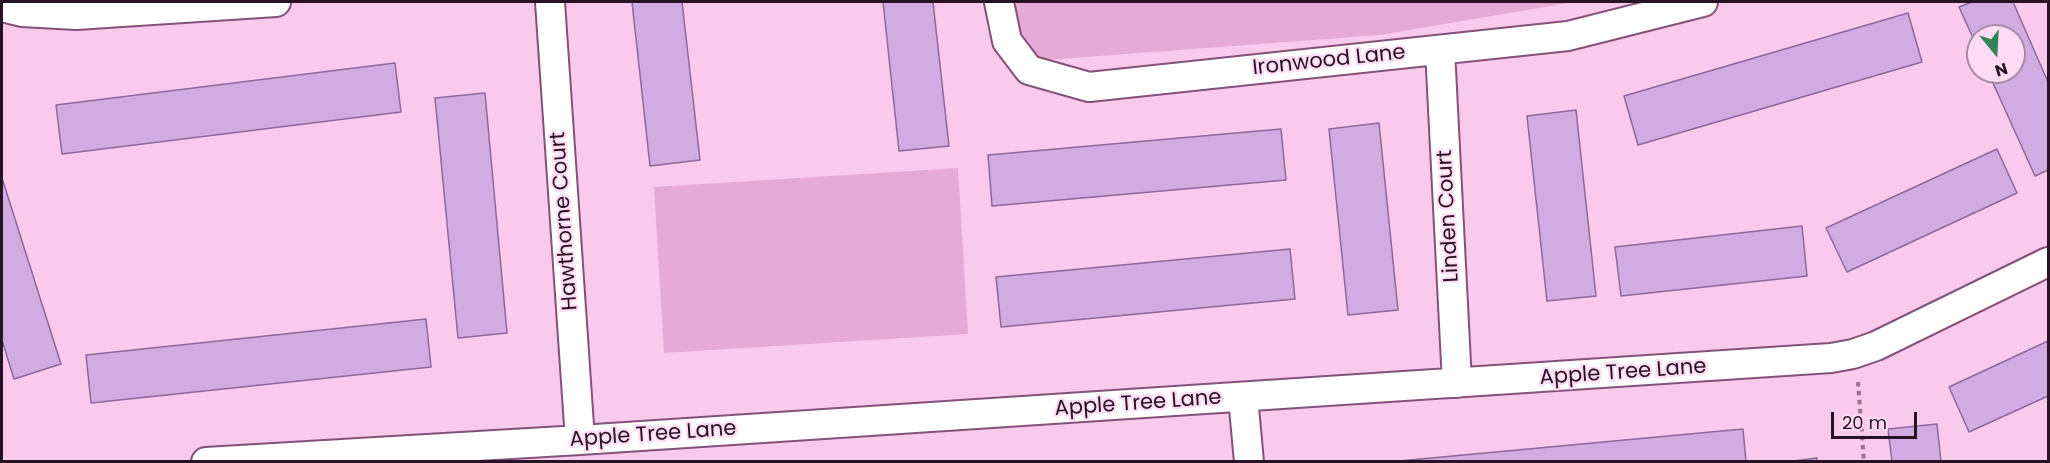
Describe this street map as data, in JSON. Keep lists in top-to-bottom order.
{
  "streets": {
    "street": [
      "Ironwood Lane",
      "Linden Court",
      "Hawthorne Court",
      "Apple Tree Lane"
    ]
  },
  "crossings": [
    ["Ironwood Lane", "Linden Court"],
    ["Linden Court", "Apple Tree Lane"],
    ["Hawthorne Court", "Apple Tree Lane"]
  ],
  "scale_bar": "20 m",
  "north": "bottom"
}
